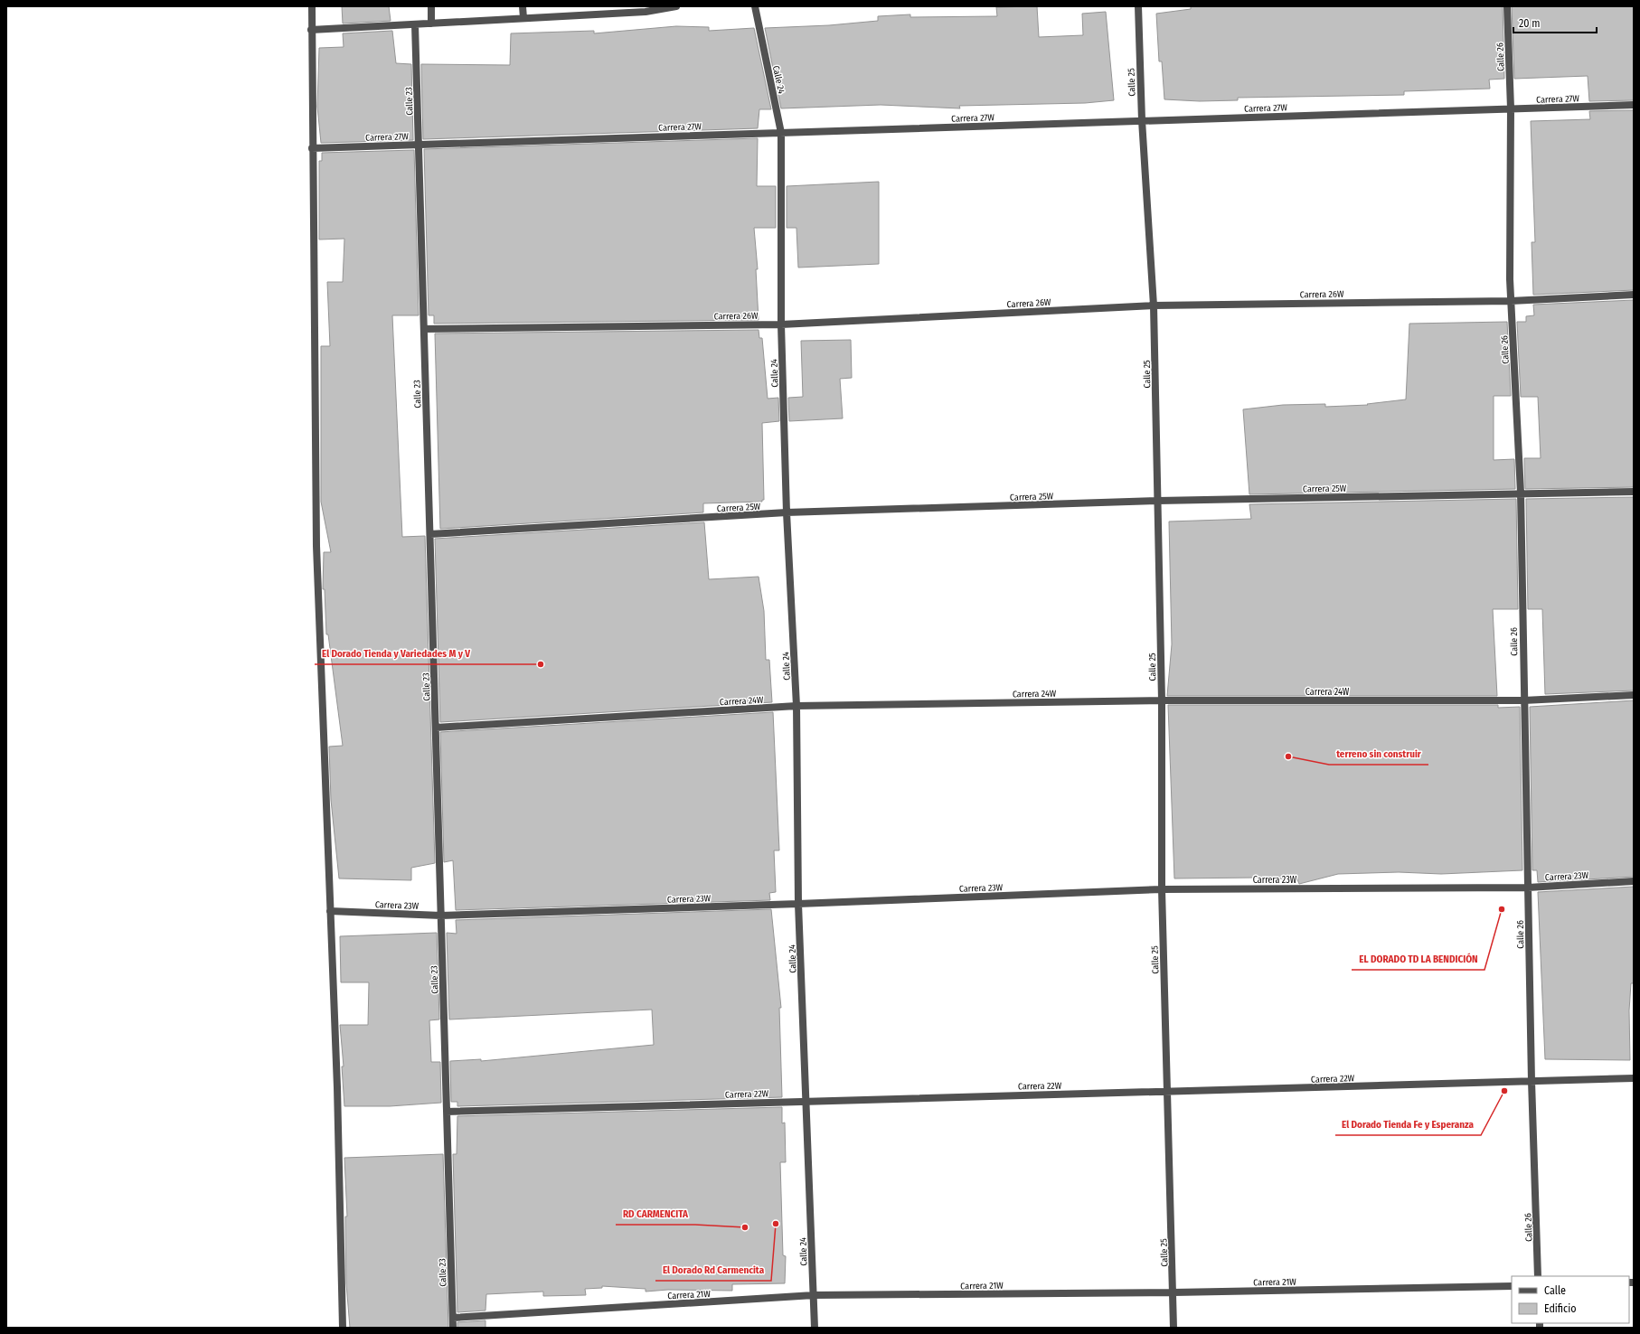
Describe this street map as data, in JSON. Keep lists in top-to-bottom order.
{
  "streets": {
    "street": [
      "Calle 26",
      "Calle 24",
      "Calle 25",
      "Carrera 27W",
      "Calle 23",
      "Carrera 26W",
      "Carrera 25W",
      "Carrera 24W",
      "Carrera 23W",
      "Carrera 22W",
      "Carrera 21W"
    ]
  },
  "crossings": [
    ["Calle 26", "Carrera 27W"],
    ["Calle 26", "Carrera 26W"],
    ["Calle 26", "Carrera 25W"],
    ["Calle 26", "Carrera 24W"],
    ["Calle 26", "Carrera 23W"],
    ["Calle 26", "Carrera 22W"],
    ["Calle 24", "Carrera 27W"],
    ["Calle 24", "Carrera 26W"],
    ["Calle 24", "Carrera 25W"],
    ["Calle 24", "Carrera 24W"],
    ["Calle 24", "Carrera 23W"],
    ["Calle 24", "Carrera 22W"],
    ["Calle 24", "Carrera 21W"],
    ["Calle 25", "Carrera 27W"],
    ["Calle 25", "Carrera 26W"],
    ["Calle 25", "Carrera 25W"],
    ["Calle 25", "Carrera 24W"],
    ["Calle 25", "Carrera 23W"],
    ["Calle 25", "Carrera 22W"],
    ["Calle 25", "Carrera 21W"],
    ["Carrera 27W", "Calle 23"],
    ["Calle 23", "Carrera 26W"],
    ["Calle 23", "Carrera 25W"],
    ["Calle 23", "Carrera 24W"],
    ["Calle 23", "Carrera 23W"],
    ["Calle 23", "Carrera 22W"],
    ["Calle 23", "Carrera 21W"]
  ],
  "places": [
    "El Dorado Tienda y Variedades M y V",
    "terreno sin construir",
    "EL DORADO TD LA BENDICIÓN",
    "El Dorado Tienda Fe y Esperanza",
    "El Dorado Rd Carmencita",
    "RD CARMENCITA"
  ],
  "legend": ["Calle", "Edificio"],
  "scale_bar": "20 m"
}
